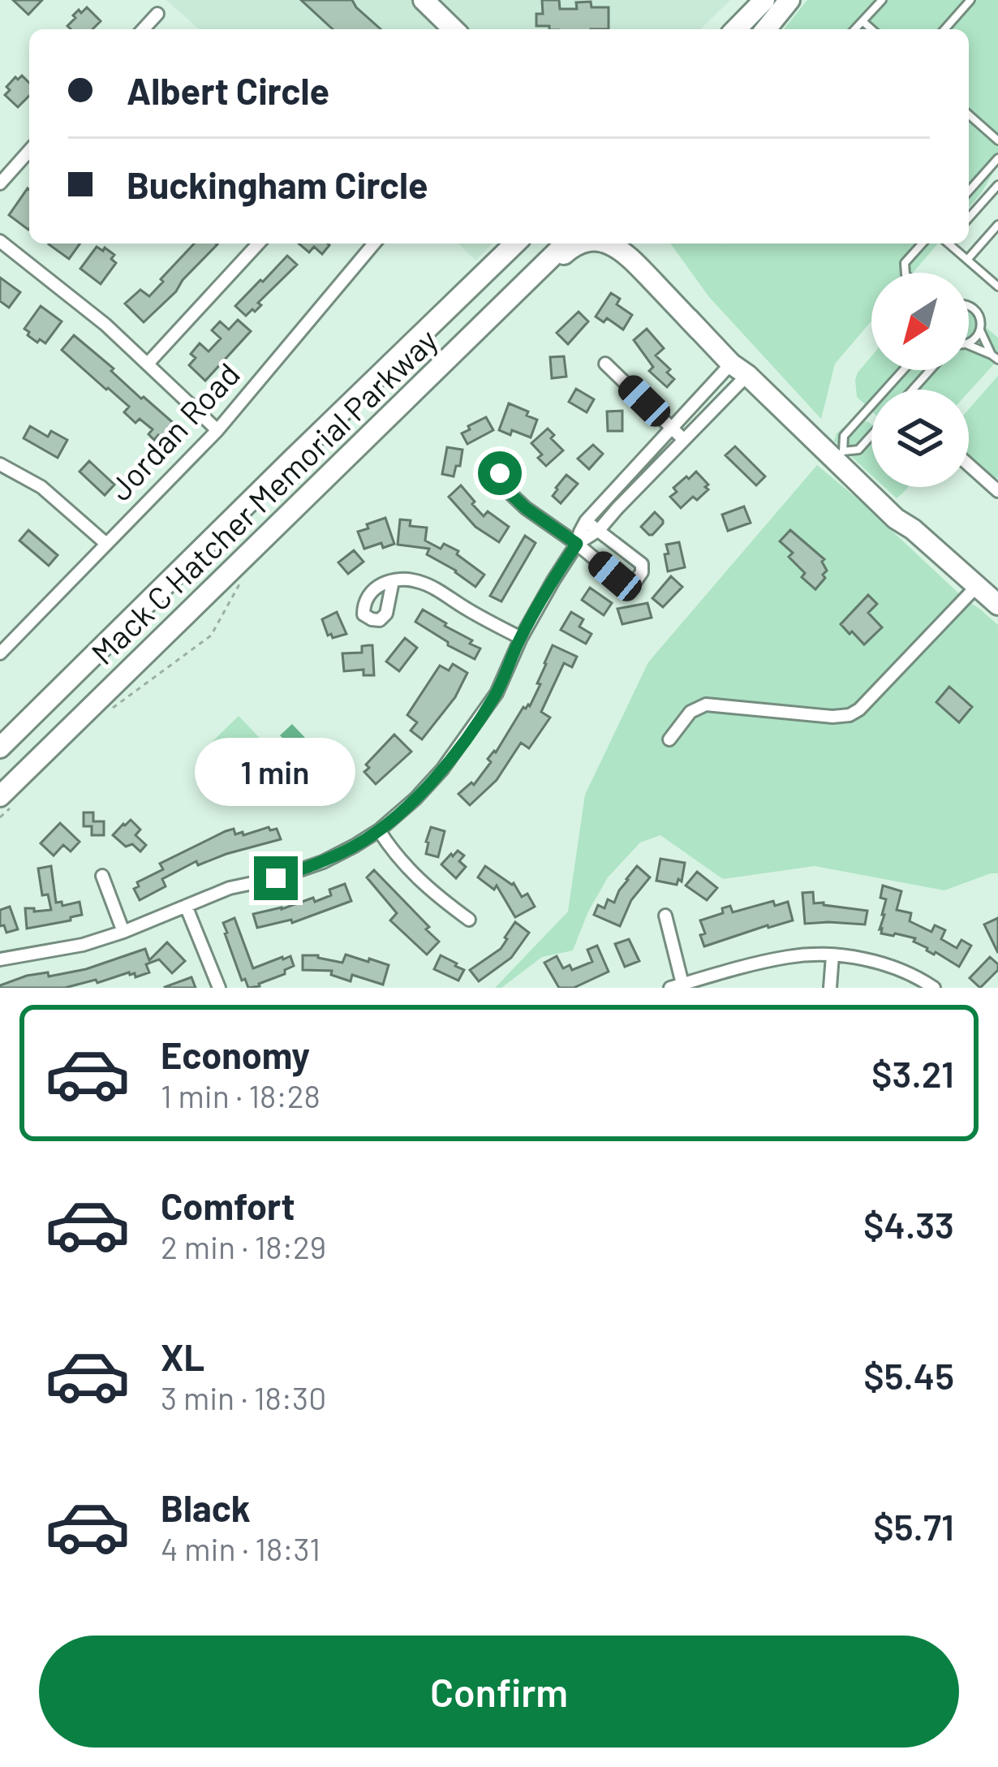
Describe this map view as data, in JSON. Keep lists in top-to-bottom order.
{
  "streets": {
    "main road": ["Mack C Hatcher Memorial Parkway"],
    "street": ["Jordan Road"]
  },
  "north": "bottom left",
  "page": {
    "banner": ["Albert Circle", "Buckingham Circle"],
    "bubble": "1 min",
    "list": [
      {
        "name": "Economy",
        "note": "1 min · 18:28",
        "value": "$3.21"
      },
      {
        "name": "Comfort",
        "note": "2 min · 18:29",
        "value": "$4.33"
      },
      {
        "name": "XL",
        "note": "3 min · 18:30",
        "value": "$5.45"
      },
      {
        "name": "Black",
        "note": "4 min · 18:31",
        "value": "$5.71"
      }
    ],
    "buttons": "Confirm"
  }
}
